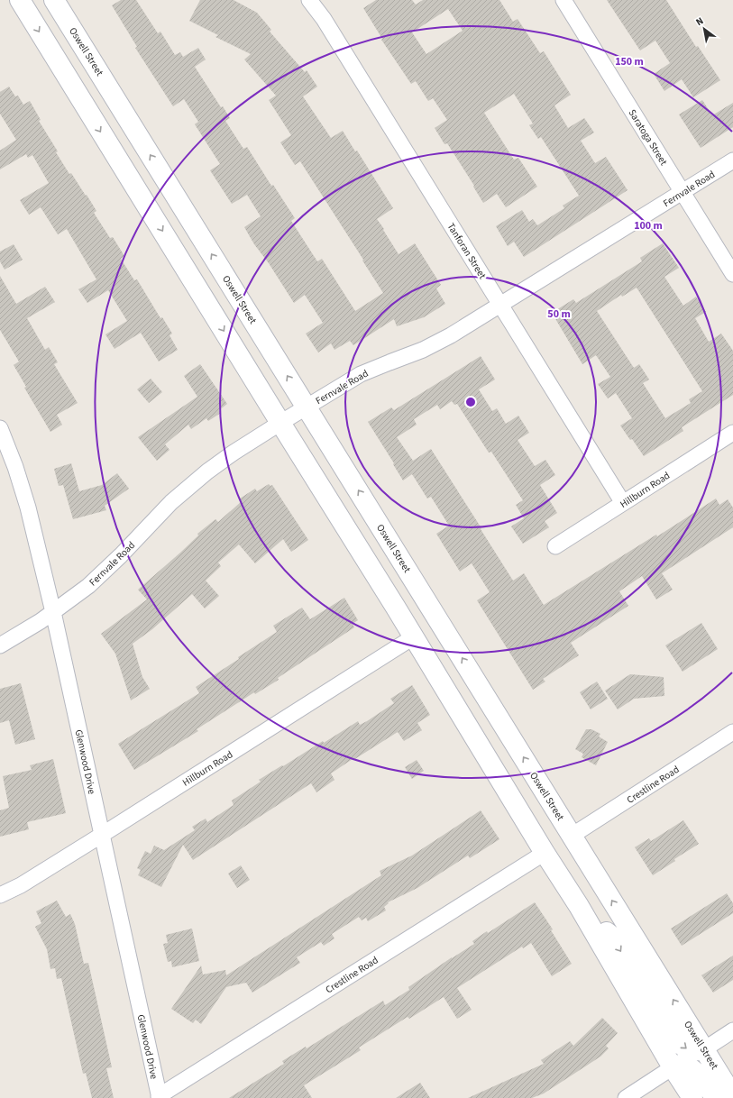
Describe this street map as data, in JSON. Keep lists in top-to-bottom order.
{
  "streets": {
    "main road": ["Oswell Street"],
    "street": [
      "Saratoga Street",
      "Fernvale Road",
      "Tanforan Street",
      "Hillburn Road",
      "Glenwood Drive",
      "Crestline Road"
    ]
  },
  "crossings": [
    ["Oswell Street", "Fernvale Road"],
    ["Oswell Street", "Crestline Road"],
    ["Saratoga Street", "Fernvale Road"],
    ["Fernvale Road", "Tanforan Street"],
    ["Fernvale Road", "Glenwood Drive"],
    ["Tanforan Street", "Hillburn Road"],
    ["Hillburn Road", "Glenwood Drive"],
    ["Glenwood Drive", "Crestline Road"]
  ],
  "north": "top left",
  "rings": ["150 m", "100 m", "50 m"]
}
